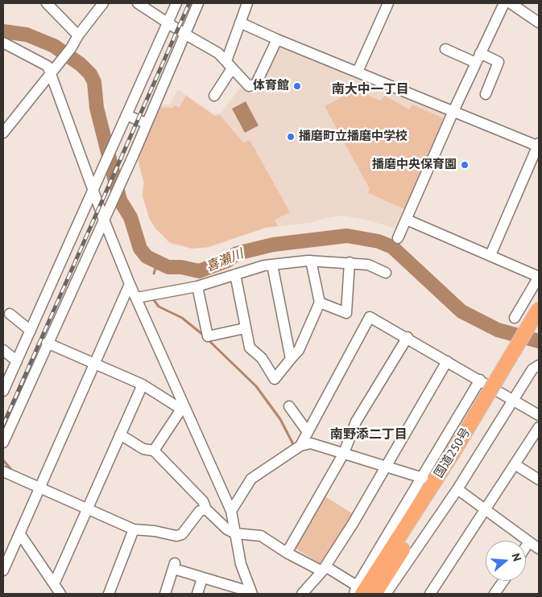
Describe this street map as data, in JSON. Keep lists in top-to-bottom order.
{
  "streets": {
    "highway": ["国道250号"]
  },
  "districts": ["南大中一丁目", "南野添二丁目"],
  "water": ["喜瀬川"],
  "places": ["体育館", "播磨町立播磨中学校", "播磨中央保育園"],
  "north": "right"
}
